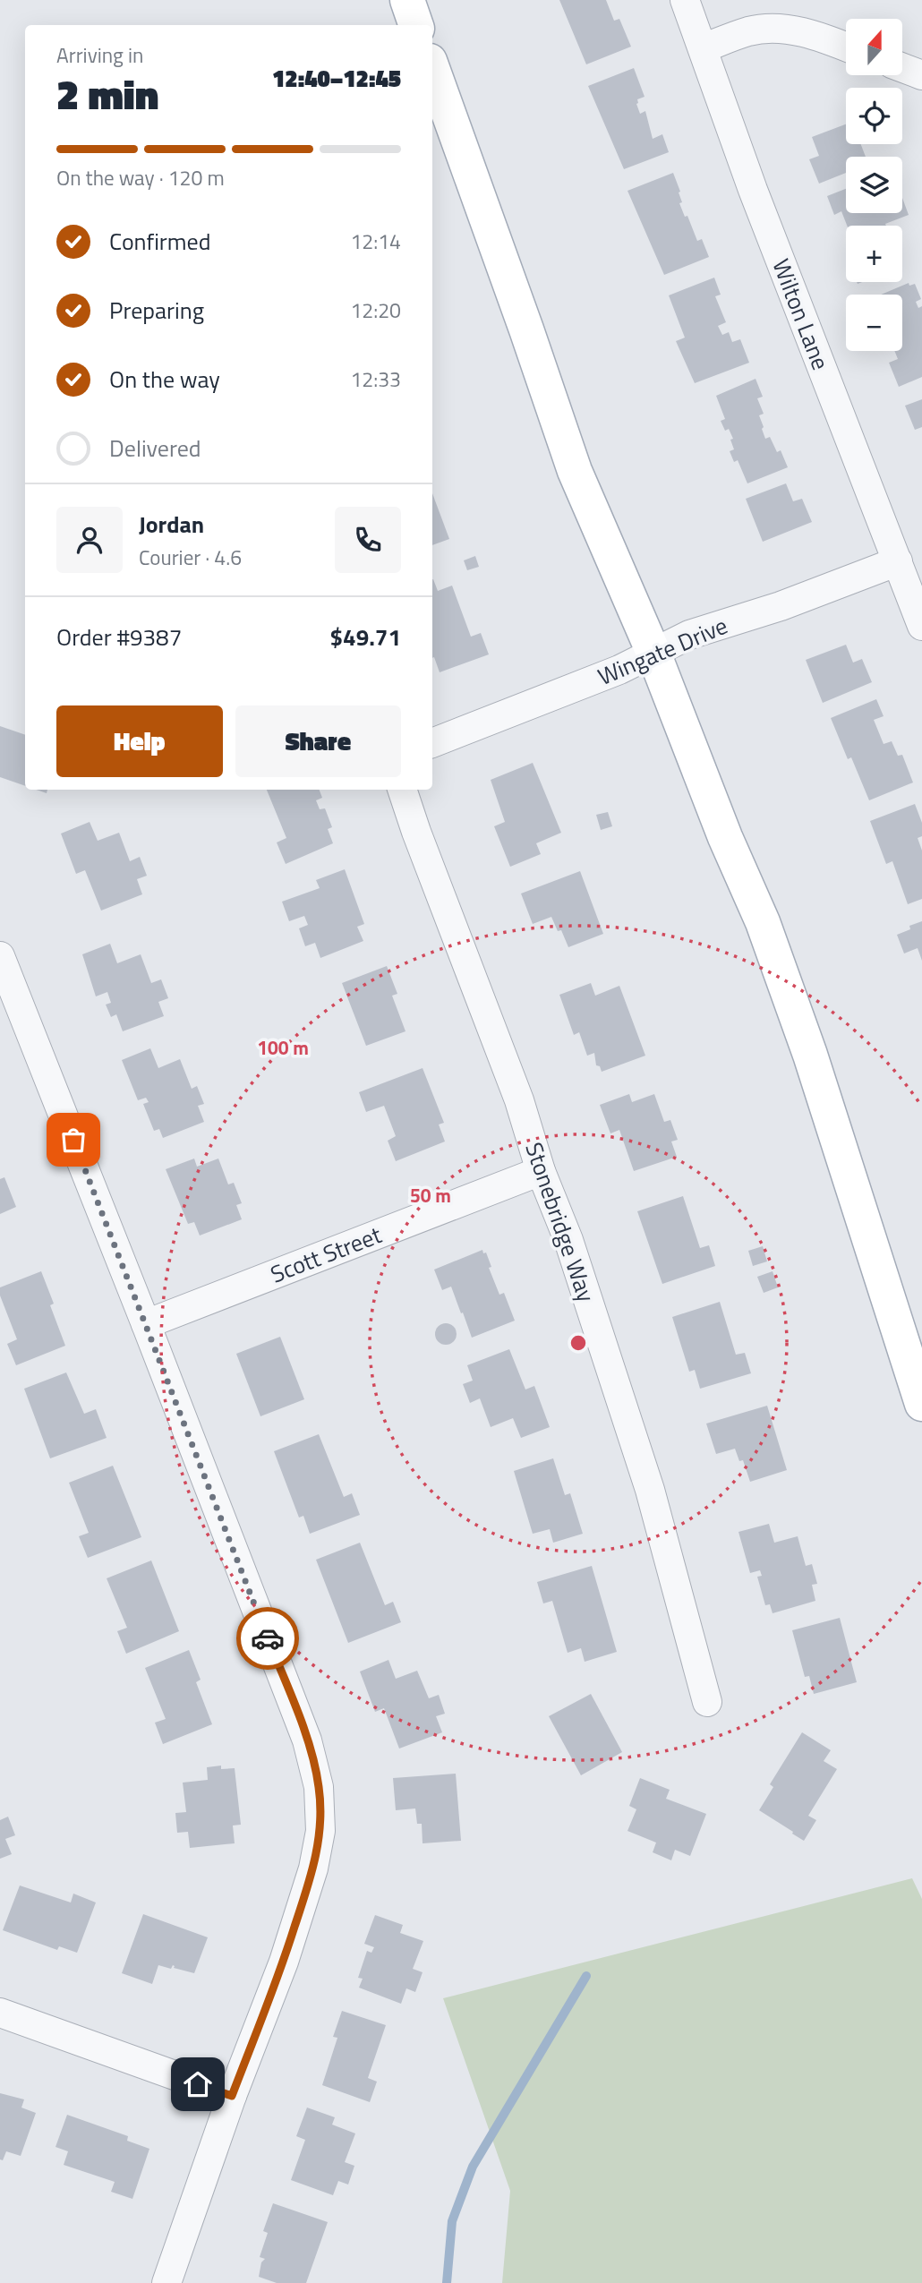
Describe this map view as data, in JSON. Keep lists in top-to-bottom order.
{
  "streets": {
    "street": [
      "Wilton Lane",
      "Wingate Drive",
      "Stonebridge Way",
      "Scott Street"
    ]
  },
  "crossings": [
    ["Wilton Lane", "Wingate Drive"],
    ["Stonebridge Way", "Scott Street"]
  ],
  "north": "top",
  "page": {
    "map_buttons": ["+", "−"],
    "heading": ["2 min", "Arriving in", "12:40–12:45"],
    "panel": [
      "Jordan",
      "Courier · 4.6",
      "Order #9387",
      "$49.71"
    ],
    "bar": "On the way · 120 m",
    "list": [
      ["Confirmed", "12:14"],
      ["Preparing", "12:20"],
      ["On the way", "12:33"],
      "Delivered"
    ],
    "buttons": ["Help", "Share"]
  },
  "rings": ["100 m", "50 m"]
}
